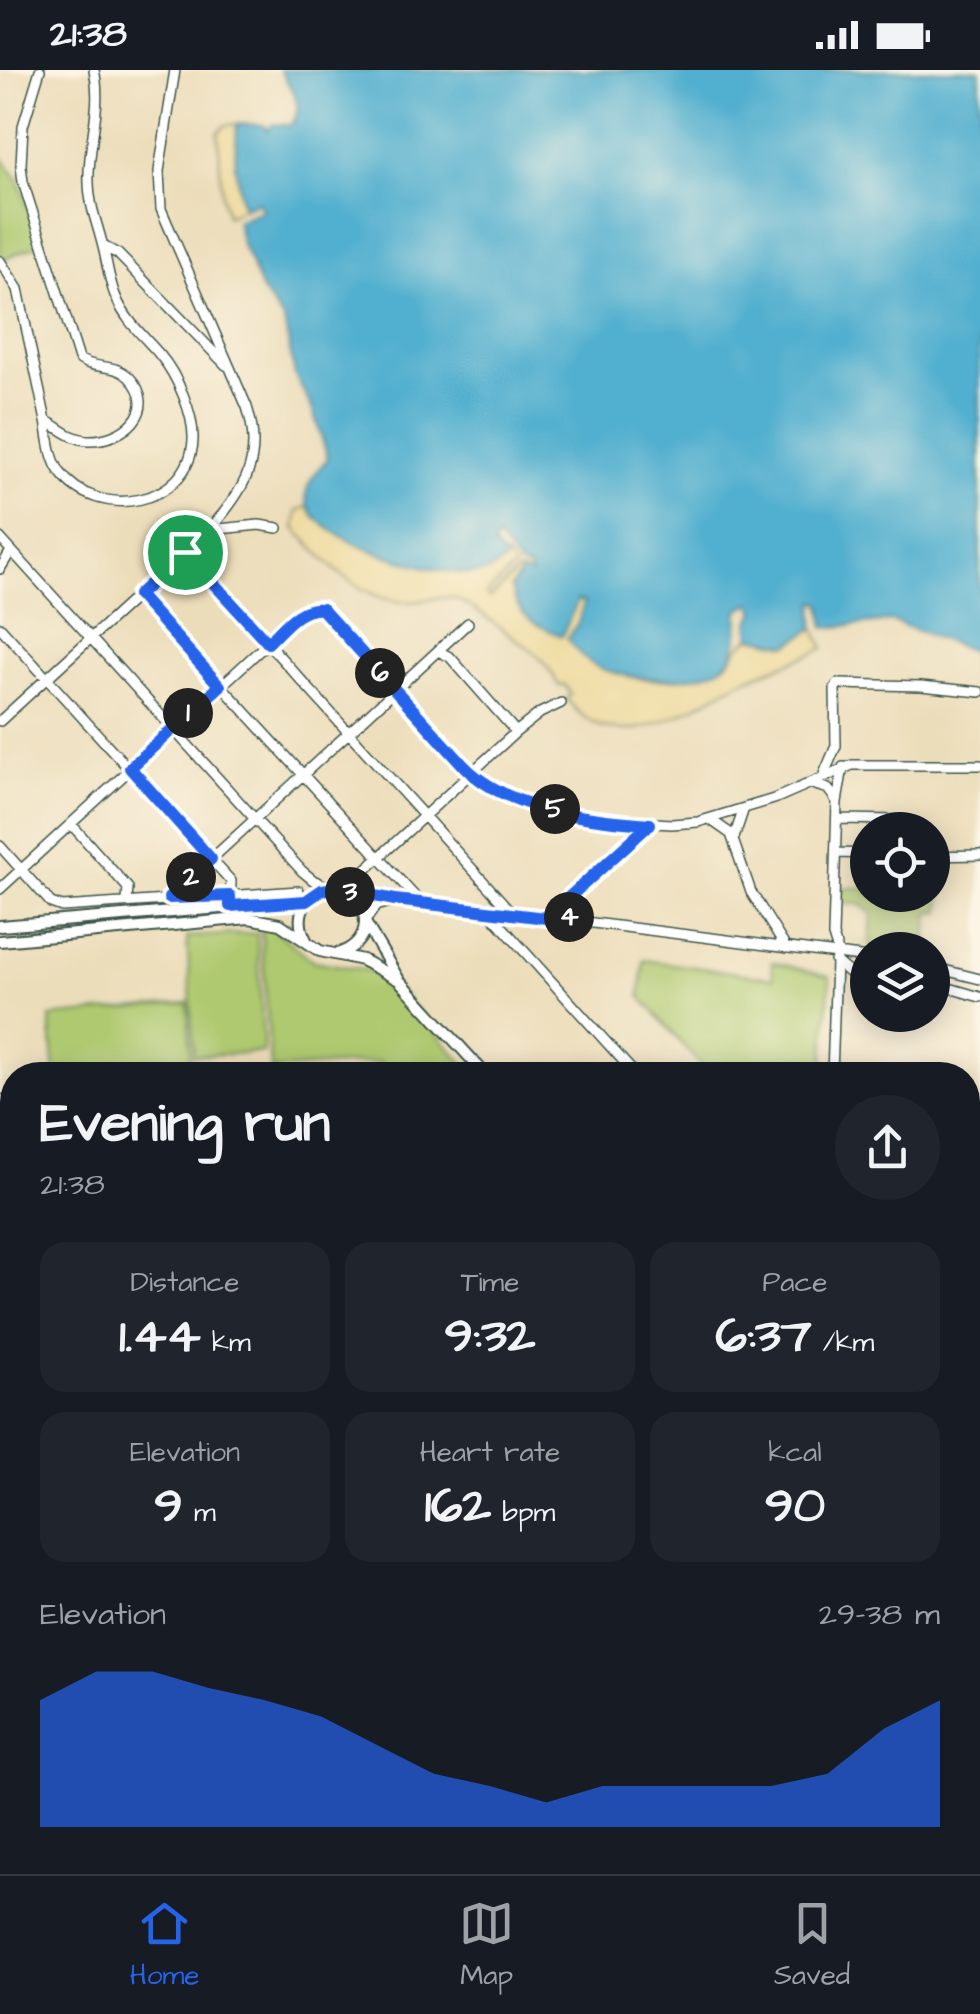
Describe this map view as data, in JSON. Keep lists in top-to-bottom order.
{
  "page": {
    "status": "21:38",
    "pins": [
      "6",
      "1",
      "5",
      "2",
      "3",
      "4"
    ],
    "heading": ["Evening run", "21:38"],
    "stats": [
      ["Distance", "1.44 km"],
      ["Time", "9:32"],
      ["Pace", "6:37 /km"],
      ["Elevation", "9 m"],
      ["Heart rate", "162 bpm"],
      ["kcal", "90"]
    ],
    "chart": ["Elevation", "29–38 m"],
    "tabs": ["Home", "Map", "Saved"]
  }
}
